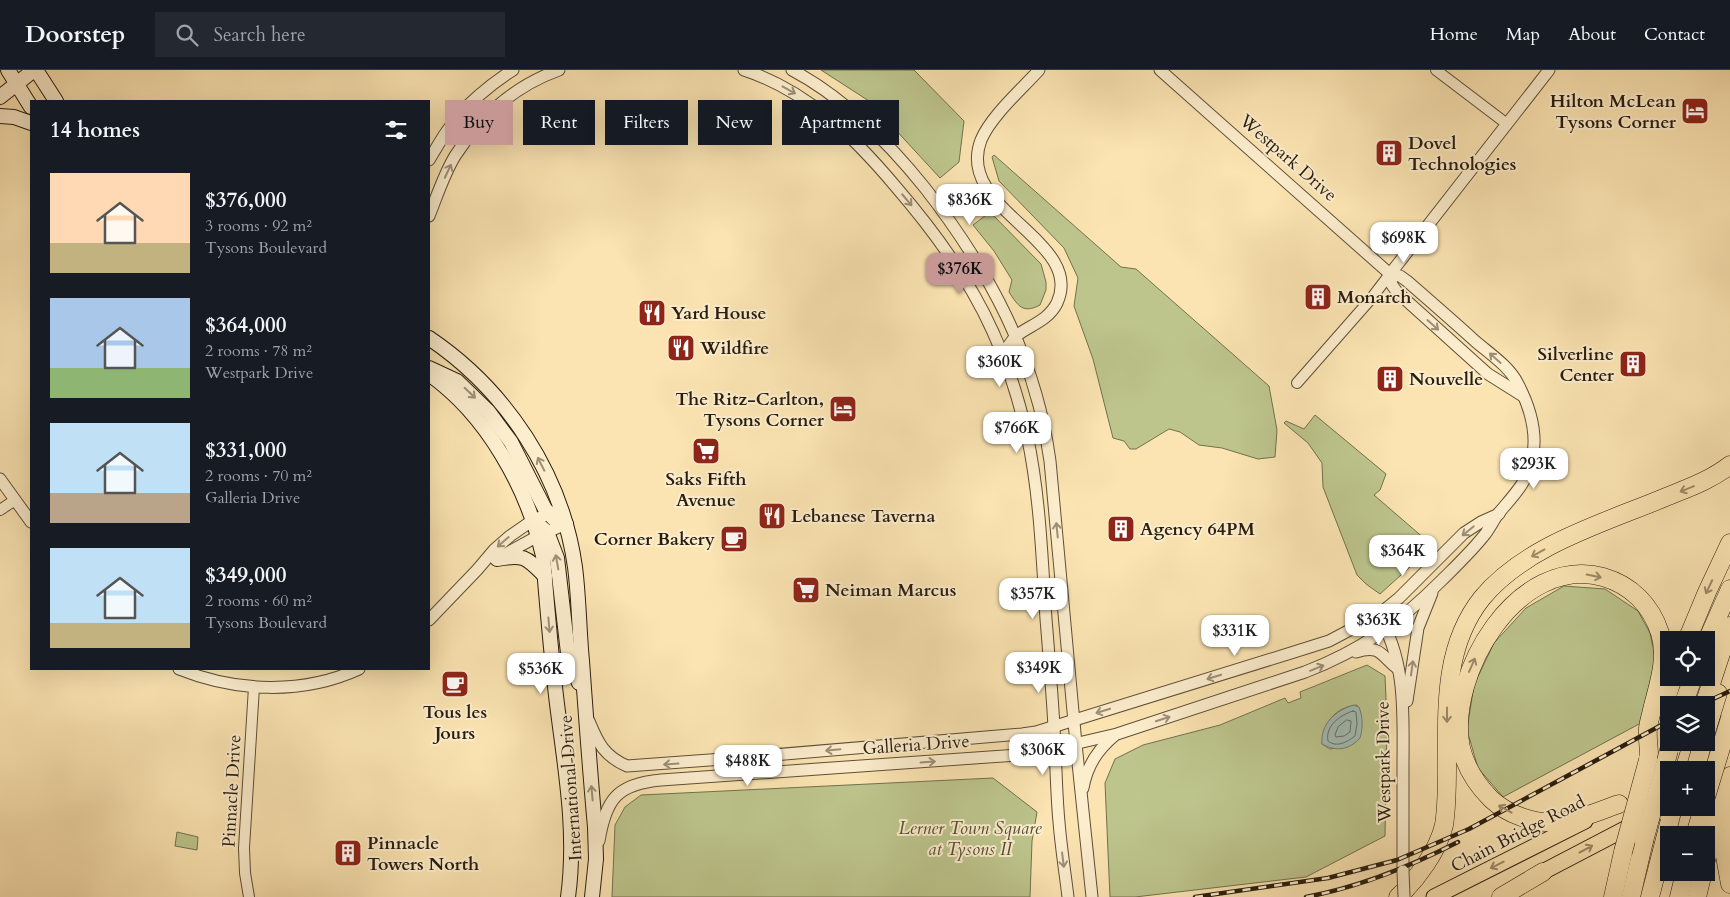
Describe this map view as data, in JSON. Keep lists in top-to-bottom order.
{
  "streets": {
    "main road": ["International Drive", "Chain Bridge Road"],
    "street": ["Westpark Drive", "Galleria Drive", "Pinnacle Drive"]
  },
  "crossings": [
    ["Westpark Drive", "Galleria Drive"],
    ["Galleria Drive", "International Drive"]
  ],
  "parks": ["Lerner Town Square at Tysons II"],
  "places": {
    "hotel": ["Hilton McLean Tysons Corner", "The Ritz-Carlton, Tysons Corner"],
    "building": [
      "Dovel Technologies",
      "Monarch",
      "Silverline Center",
      "Nouvelle",
      "Agency 64PM",
      "Pinnacle Towers North"
    ],
    "restaurant": ["Yard House", "Wildfire", "Lebanese Taverna"],
    "supermarket": ["Saks Fifth Avenue", "Neiman Marcus"],
    "cafe": ["Corner Bakery", "Tous les Jours"]
  },
  "page": {
    "header": "Doorstep",
    "search": "Search here",
    "nav": [
      "Home",
      "Map",
      "About",
      "Contact"
    ],
    "chip": [
      "Buy",
      "Rent",
      "Filters",
      "New",
      "Apartment"
    ],
    "heading": "14 homes",
    "list": [
      {
        "name": "$376,000",
        "note": "3 rooms · 92 m² · Tysons Boulevard"
      },
      {
        "name": "$364,000",
        "note": "2 rooms · 78 m² · Westpark Drive"
      },
      {
        "name": "$331,000",
        "note": "2 rooms · 70 m² · Galleria Drive"
      },
      {
        "name": "$349,000",
        "note": "2 rooms · 60 m² · Tysons Boulevard"
      }
    ],
    "price": [
      "$836K",
      "$698K",
      "$376K",
      "$360K",
      "$766K",
      "$293K",
      "$364K",
      "$357K",
      "$363K",
      "$331K",
      "$349K",
      "$536K",
      "$306K",
      "$488K"
    ],
    "map_buttons": ["+", "−"]
  }
}
